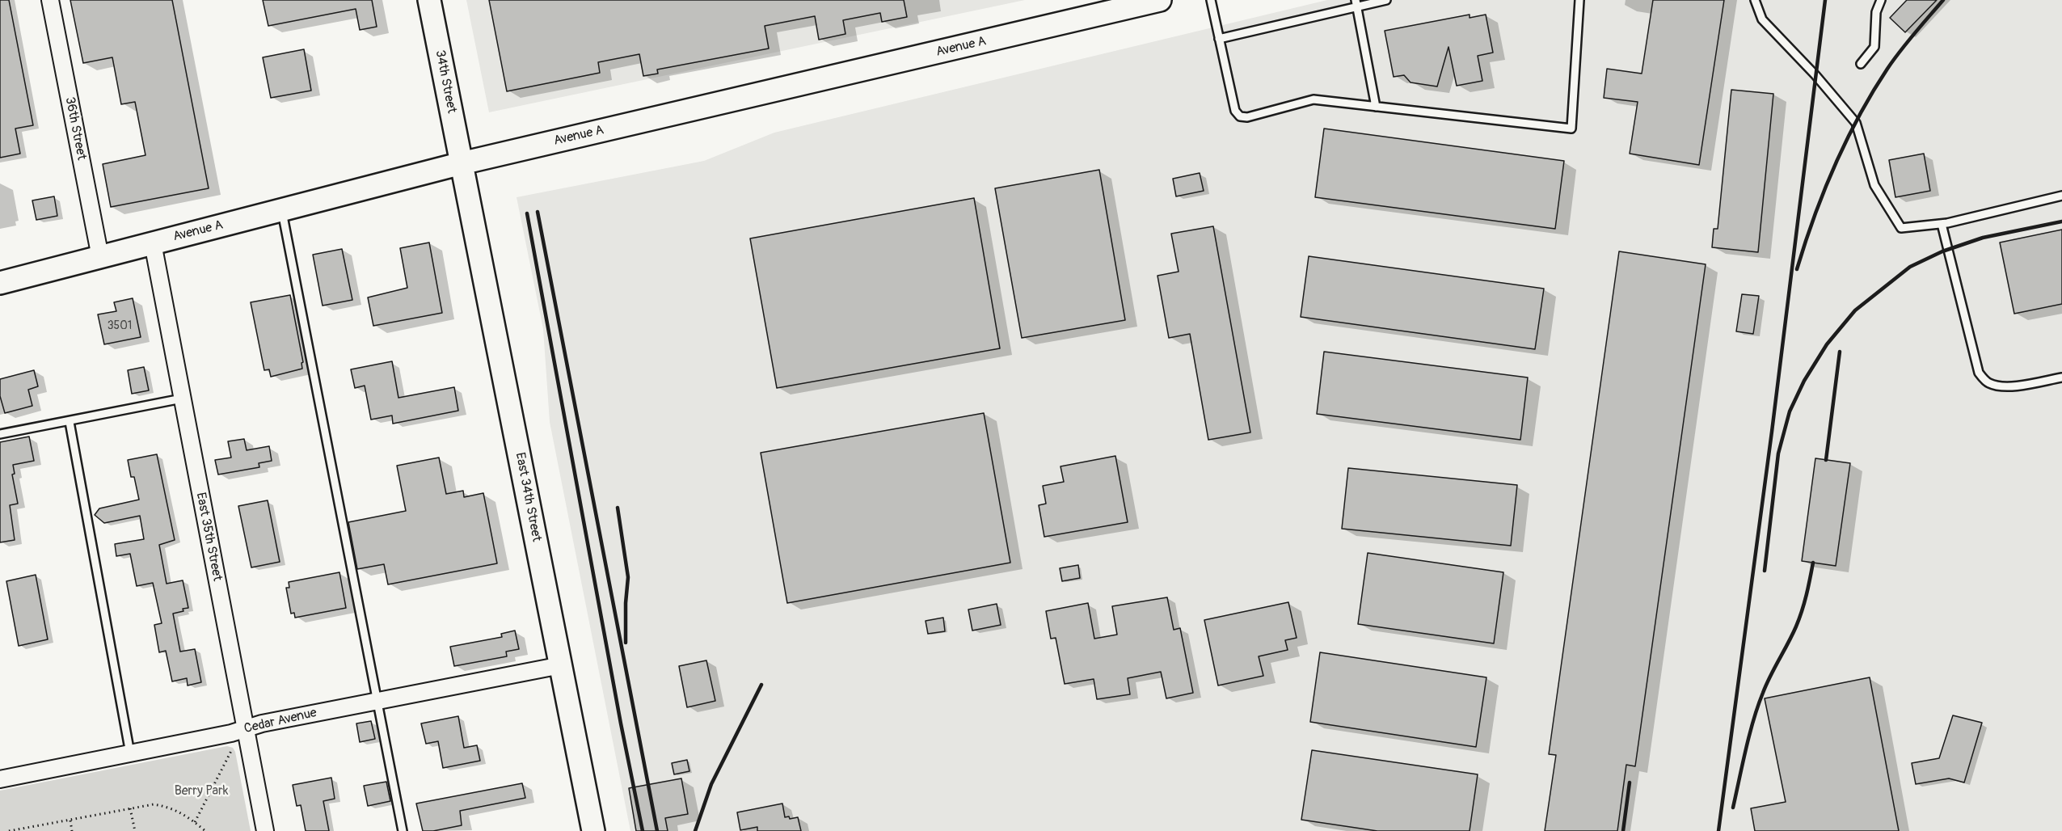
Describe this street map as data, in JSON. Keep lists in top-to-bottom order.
{
  "streets": {
    "main road": ["Avenue A", "34th Street", "East 34th Street"],
    "street": ["36th Street", "East 35th Street", "Cedar Avenue"]
  },
  "crossings": [
    ["Avenue A", "34th Street"],
    ["Avenue A", "36th Street"],
    ["Avenue A", "East 34th Street"],
    ["Avenue A", "East 35th Street"],
    ["34th Street", "East 34th Street"],
    ["East 34th Street", "Cedar Avenue"],
    ["East 35th Street", "Cedar Avenue"]
  ],
  "parks": ["Berry Park"],
  "house_numbers": ["3501"]
}
